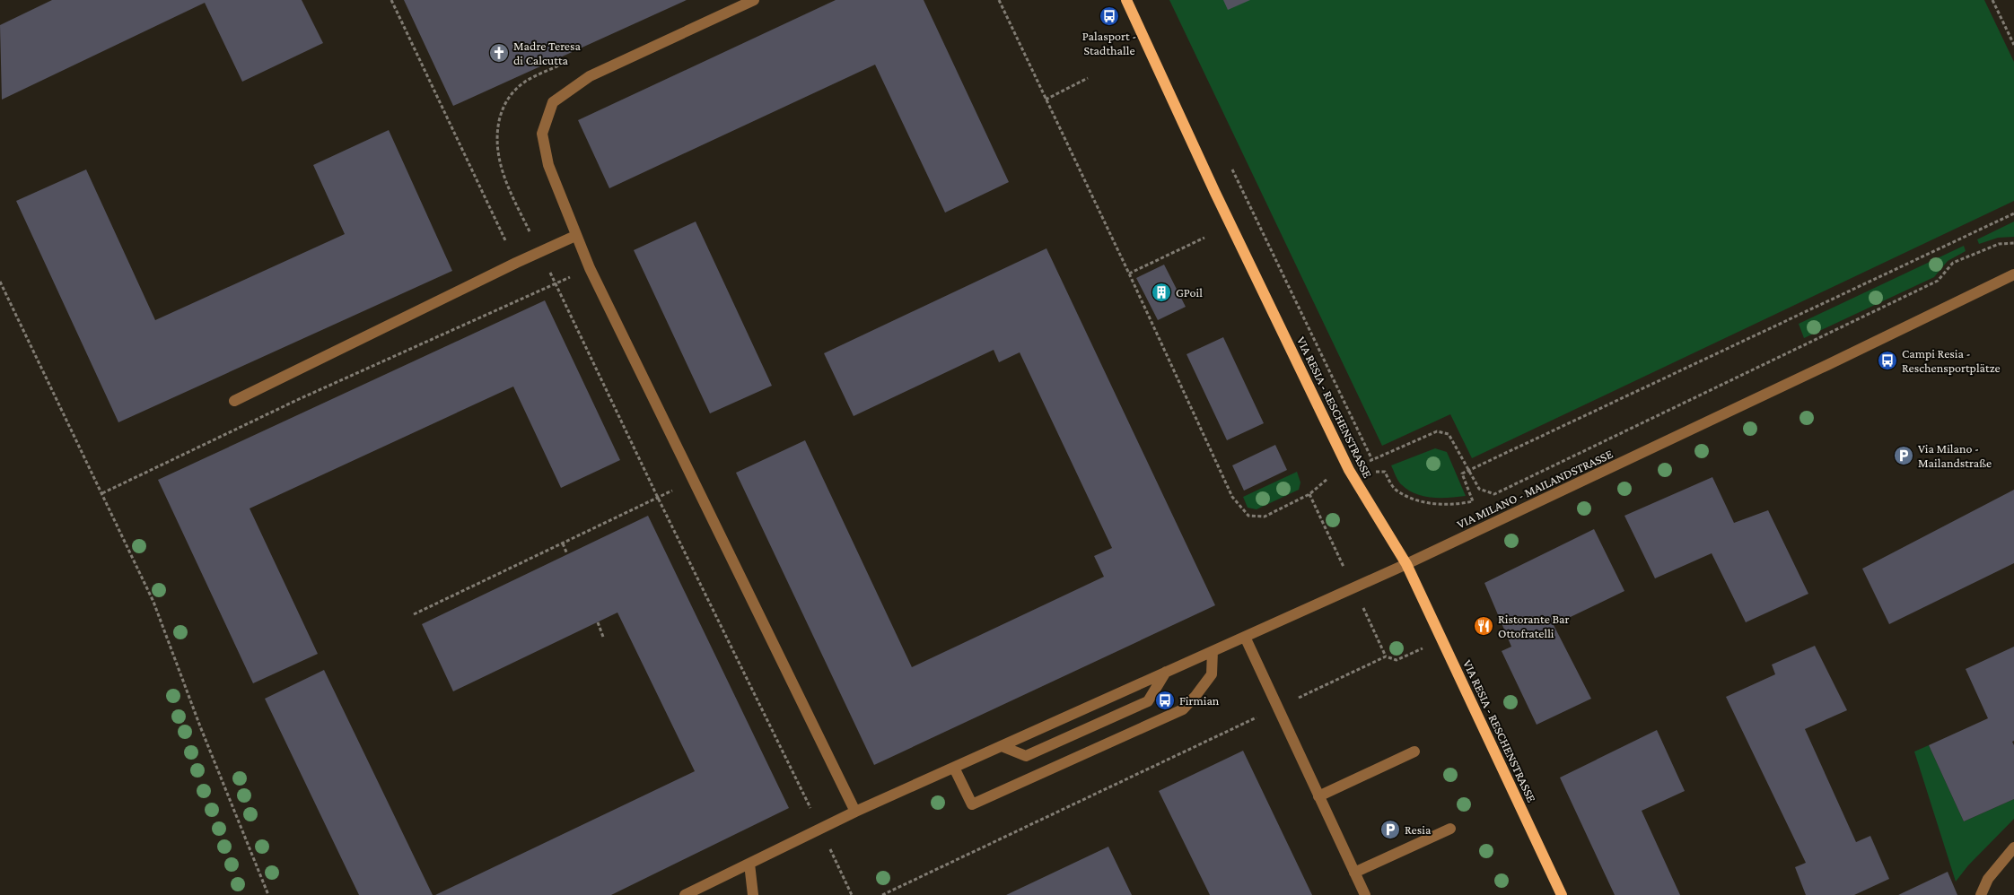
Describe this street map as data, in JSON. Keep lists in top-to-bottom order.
{
  "streets": {
    "main road": ["VIA RESIA - RESCHENSTRASSE"],
    "street": ["VIA MILANO - MAILANDSTRASSE"]
  },
  "crossings": [
    ["VIA RESIA - RESCHENSTRASSE", "VIA MILANO - MAILANDSTRASSE"]
  ],
  "places": {
    "bus stop": ["Palasport - Stadthalle", "Campi Resia - Reschensportplätze", "Firmian"],
    "church": ["Madre Teresa di Calcutta"],
    "building": ["GPoil"],
    "parking": ["Via Milano - Mailandstraße", "Resia"],
    "restaurant": ["Ristorante Bar Ottofratelli"]
  }
}
